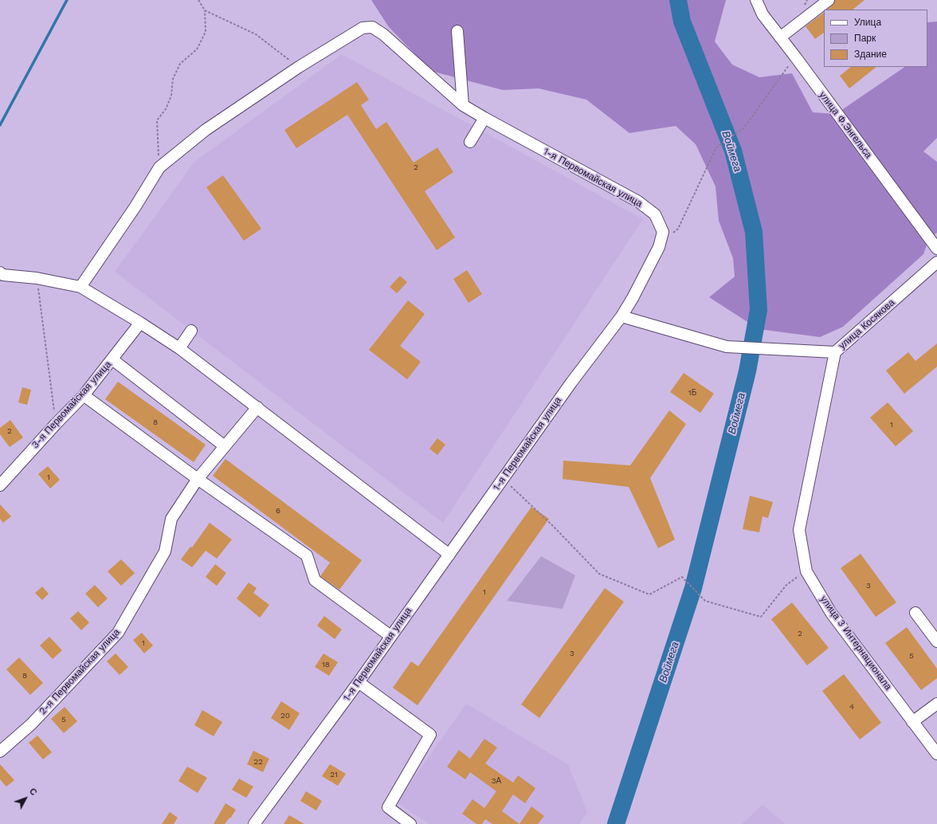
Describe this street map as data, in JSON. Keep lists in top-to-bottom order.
{
  "streets": {
    "street": [
      "улица Ф.Энгельса",
      "1-я Первомайская улица",
      "улица Косякова",
      "3-я Первомайская улица",
      "улица 3 Интернационала",
      "2-я Первомайская улица"
    ]
  },
  "crossings": [
    ["1-я Первомайская улица", "улица Косякова"],
    ["улица Косякова", "улица 3 Интернационала"]
  ],
  "water": ["Воймега"],
  "house_numbers": [
    "2",
    "1Б",
    "8",
    "1",
    "2",
    "1",
    "6",
    "3",
    "1",
    "2",
    "1",
    "3",
    "5",
    "18",
    "8",
    "4",
    "20",
    "5",
    "22",
    "21",
    "3А"
  ],
  "legend": ["Улица", "Парк", "Здание"],
  "north": "top right"
}
